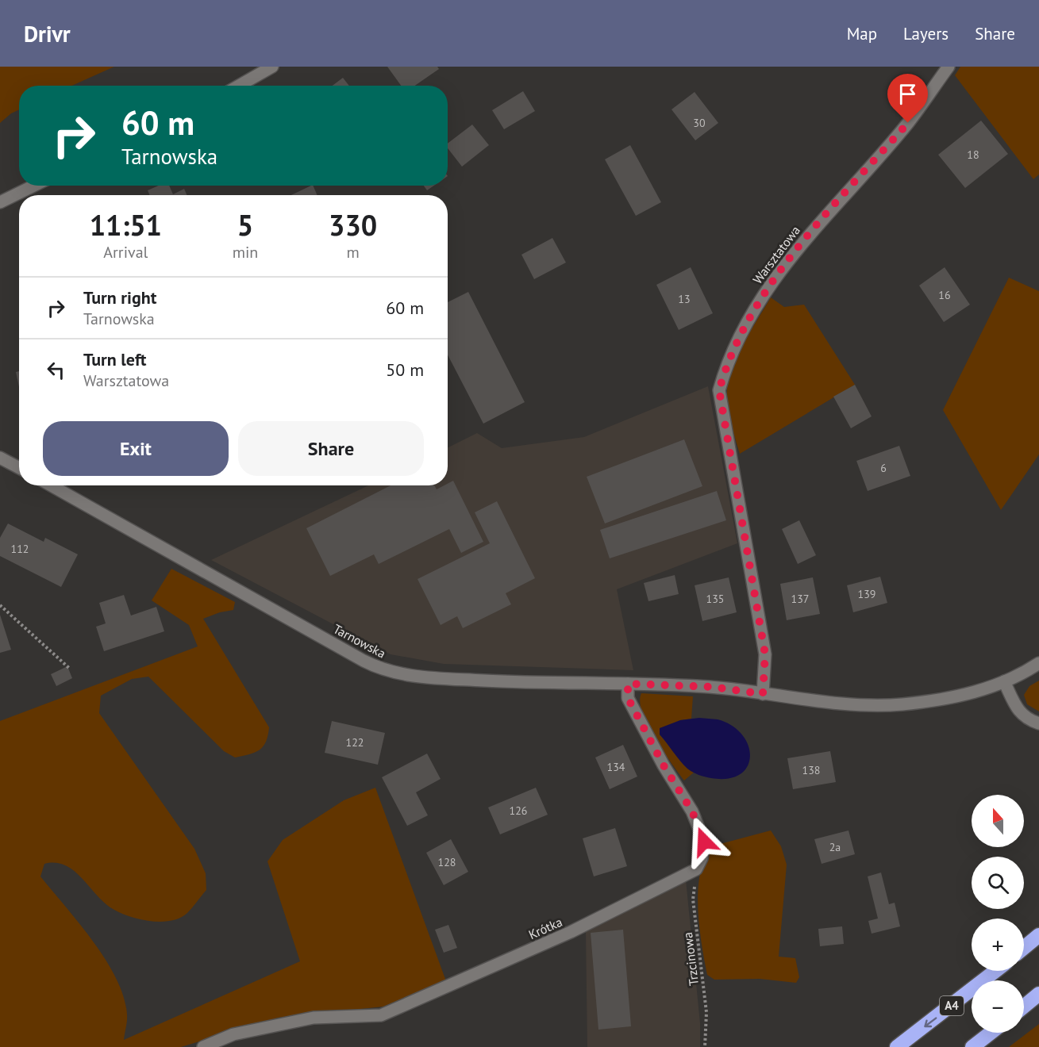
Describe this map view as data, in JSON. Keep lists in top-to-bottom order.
{
  "streets": {
    "highway": ["A4"],
    "street": ["Warsztatowa", "Tarnowska", "Krótka"],
    "path": ["Trzcinowa"]
  },
  "crossings": [
    ["Warsztatowa", "Tarnowska"],
    ["Krótka", "Trzcinowa"]
  ],
  "house_numbers": [
    "30",
    "18",
    "16",
    "13",
    "6",
    "112",
    "139",
    "135",
    "137",
    "122",
    "134",
    "138",
    "126",
    "2a",
    "128"
  ],
  "north": "top",
  "page": {
    "header": "Drivr",
    "nav": ["Map", "Layers", "Share"],
    "turn": ["60 m", "Tarnowska"],
    "eta": [
      "11:51",
      "Arrival",
      "5",
      "min",
      "330",
      "m"
    ],
    "list": [
      {
        "name": "Turn right",
        "note": "Tarnowska",
        "value": "60 m"
      },
      {
        "name": "Turn left",
        "note": "Warsztatowa",
        "value": "50 m"
      }
    ],
    "buttons": ["Exit", "Share"],
    "map_buttons": ["+", "−"]
  }
}
